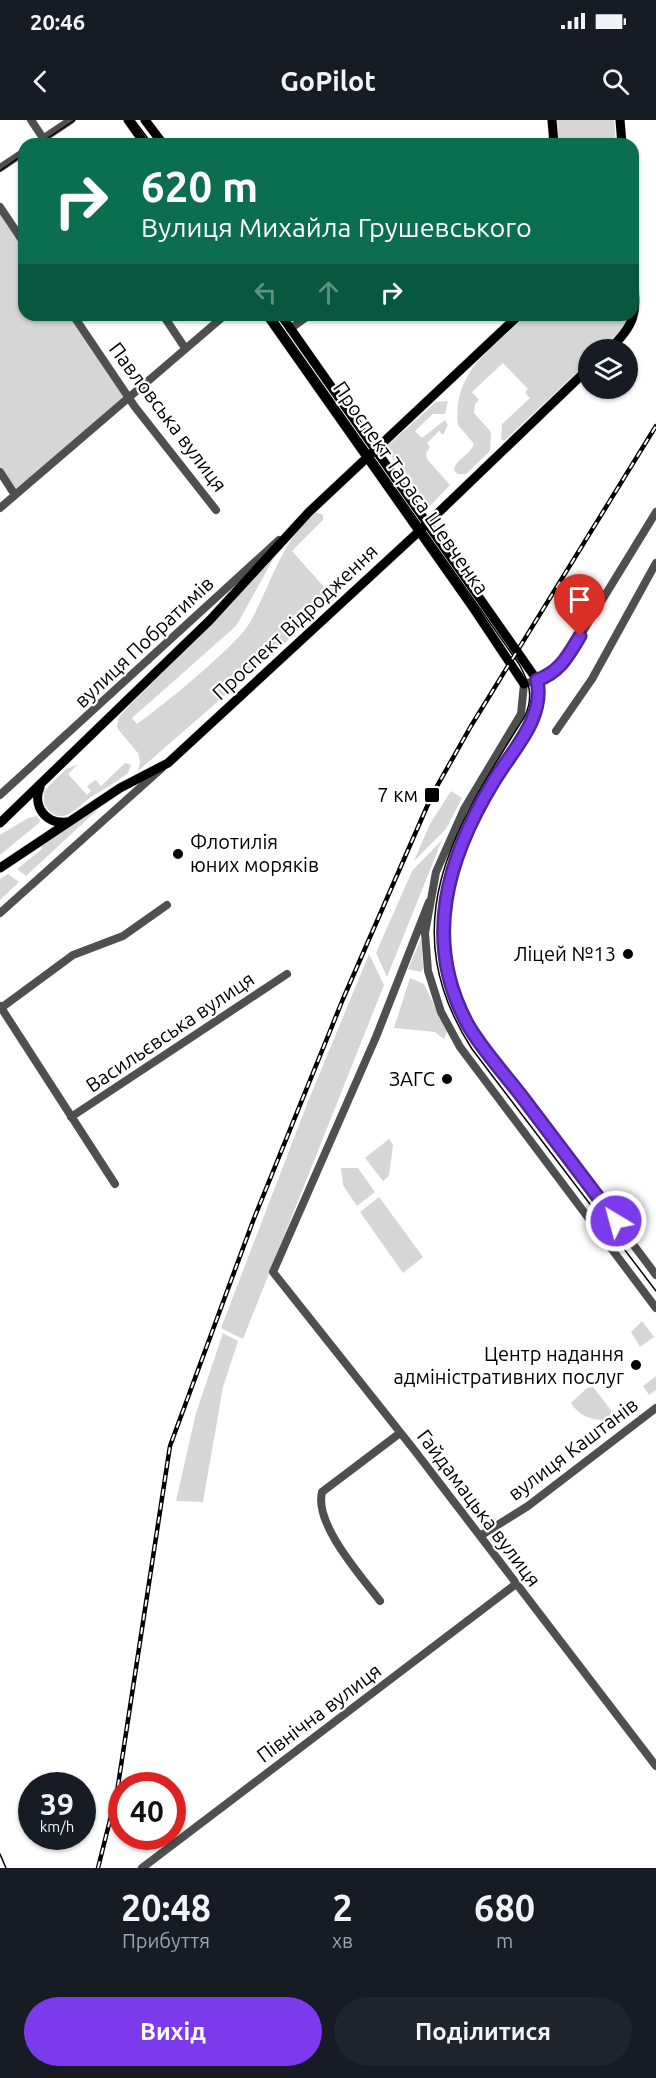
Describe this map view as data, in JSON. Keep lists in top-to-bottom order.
{
  "streets": {
    "main road": ["Проспект Тараса Шевченка", "Проспект Відродження"],
    "street": [
      "Павловська вулиця",
      "вулиця Побратимів",
      "Васильєвська вулиця",
      "вулиця Каштанів",
      "Гайдамацька вулиця",
      "Північна вулиця"
    ]
  },
  "crossings": [
    ["Проспект Тараса Шевченка", "Проспект Відродження"],
    ["вулиця Каштанів", "Гайдамацька вулиця"],
    ["Гайдамацька вулиця", "Північна вулиця"]
  ],
  "places": {
    "transit": ["7 км"],
    "other": [
      "Флотилія юних моряків",
      "Ліцей №13",
      "ЗАГС",
      "Центр надання адміністративних послуг"
    ]
  },
  "page": {
    "status": "20:46",
    "header": "GoPilot",
    "turn": ["620 m", "Вулиця Михайла Грушевського"],
    "speed": "39 km/h",
    "limit": "40",
    "eta": [
      "20:48",
      "Прибуття",
      "2",
      "хв",
      "680",
      "m"
    ],
    "buttons": ["Вихід", "Поділитися"]
  }
}
